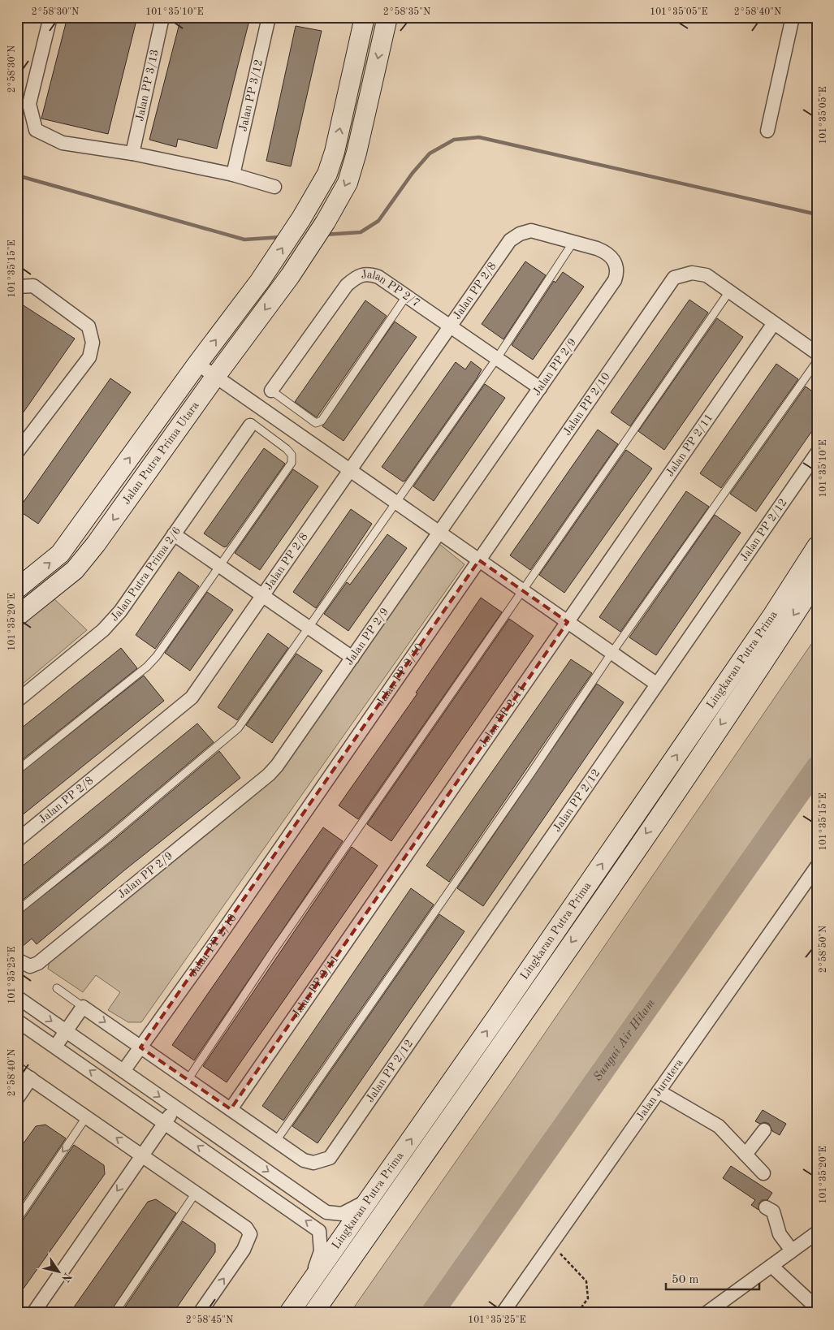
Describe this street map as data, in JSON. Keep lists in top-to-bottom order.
{
  "streets": {
    "main road": ["Jalan Putra Prima Utara", "Lingkaran Putra Prima"],
    "street": [
      "Jalan PP 3/13",
      "Jalan PP 3/12",
      "Jalan PP 2/8",
      "Jalan PP 2/7",
      "Jalan PP 2/9",
      "Jalan PP 2/10",
      "Jalan PP 2/11",
      "Jalan PP 2/12",
      "Jalan Putra Prima 2/6",
      "Jalan Jurutera"
    ]
  },
  "crossings": [
    ["Jalan PP 2/8", "Jalan PP 2/7"],
    ["Jalan PP 2/8", "Jalan PP 2/9"],
    ["Jalan PP 2/7", "Jalan PP 2/9"]
  ],
  "water": ["Sungai Air Hitam"],
  "scale_bar": "50 m",
  "north": "bottom right",
  "coordinates": [
    "2°58'30\"N",
    "101°35'10\"E",
    "2°58'35\"N",
    "101°35'05\"E",
    "2°58'40\"N",
    "101°35'15\"E",
    "101°35'20\"E",
    "2°58'50\"N",
    "101°35'25\"E",
    "2°58'45\"N"
  ]
}
